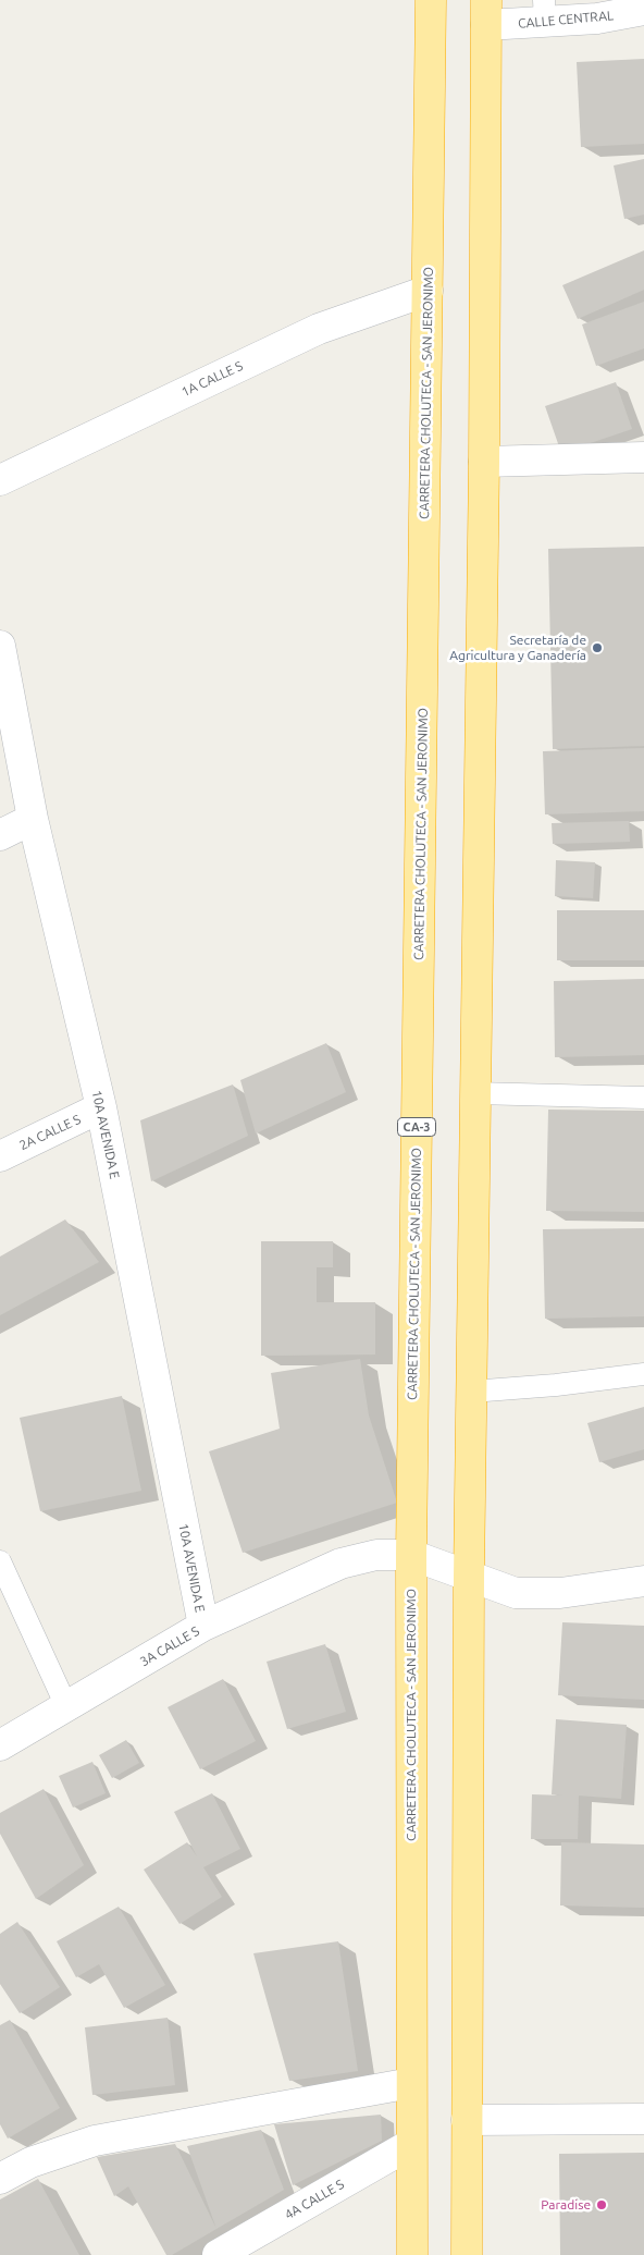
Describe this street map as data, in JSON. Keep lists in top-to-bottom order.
{
  "streets": {
    "highway": ["CARRETERA CHOLUTECA - SAN JERONIMO", "CA-3"],
    "street": [
      "CALLE CENTRAL",
      "1A CALLE S",
      "2A CALLE S",
      "10A AVENIDA E",
      "3A CALLE S",
      "4A CALLE S"
    ]
  },
  "crossings": [
    ["1A CALLE S", "CARRETERA CHOLUTECA - SAN JERONIMO"],
    ["CARRETERA CHOLUTECA - SAN JERONIMO", "3A CALLE S"],
    ["CARRETERA CHOLUTECA - SAN JERONIMO", "4A CALLE S"],
    ["2A CALLE S", "10A AVENIDA E"],
    ["10A AVENIDA E", "3A CALLE S"]
  ],
  "places": ["Secretaría de Agricultura y Ganadería", "Paradise"]
}
